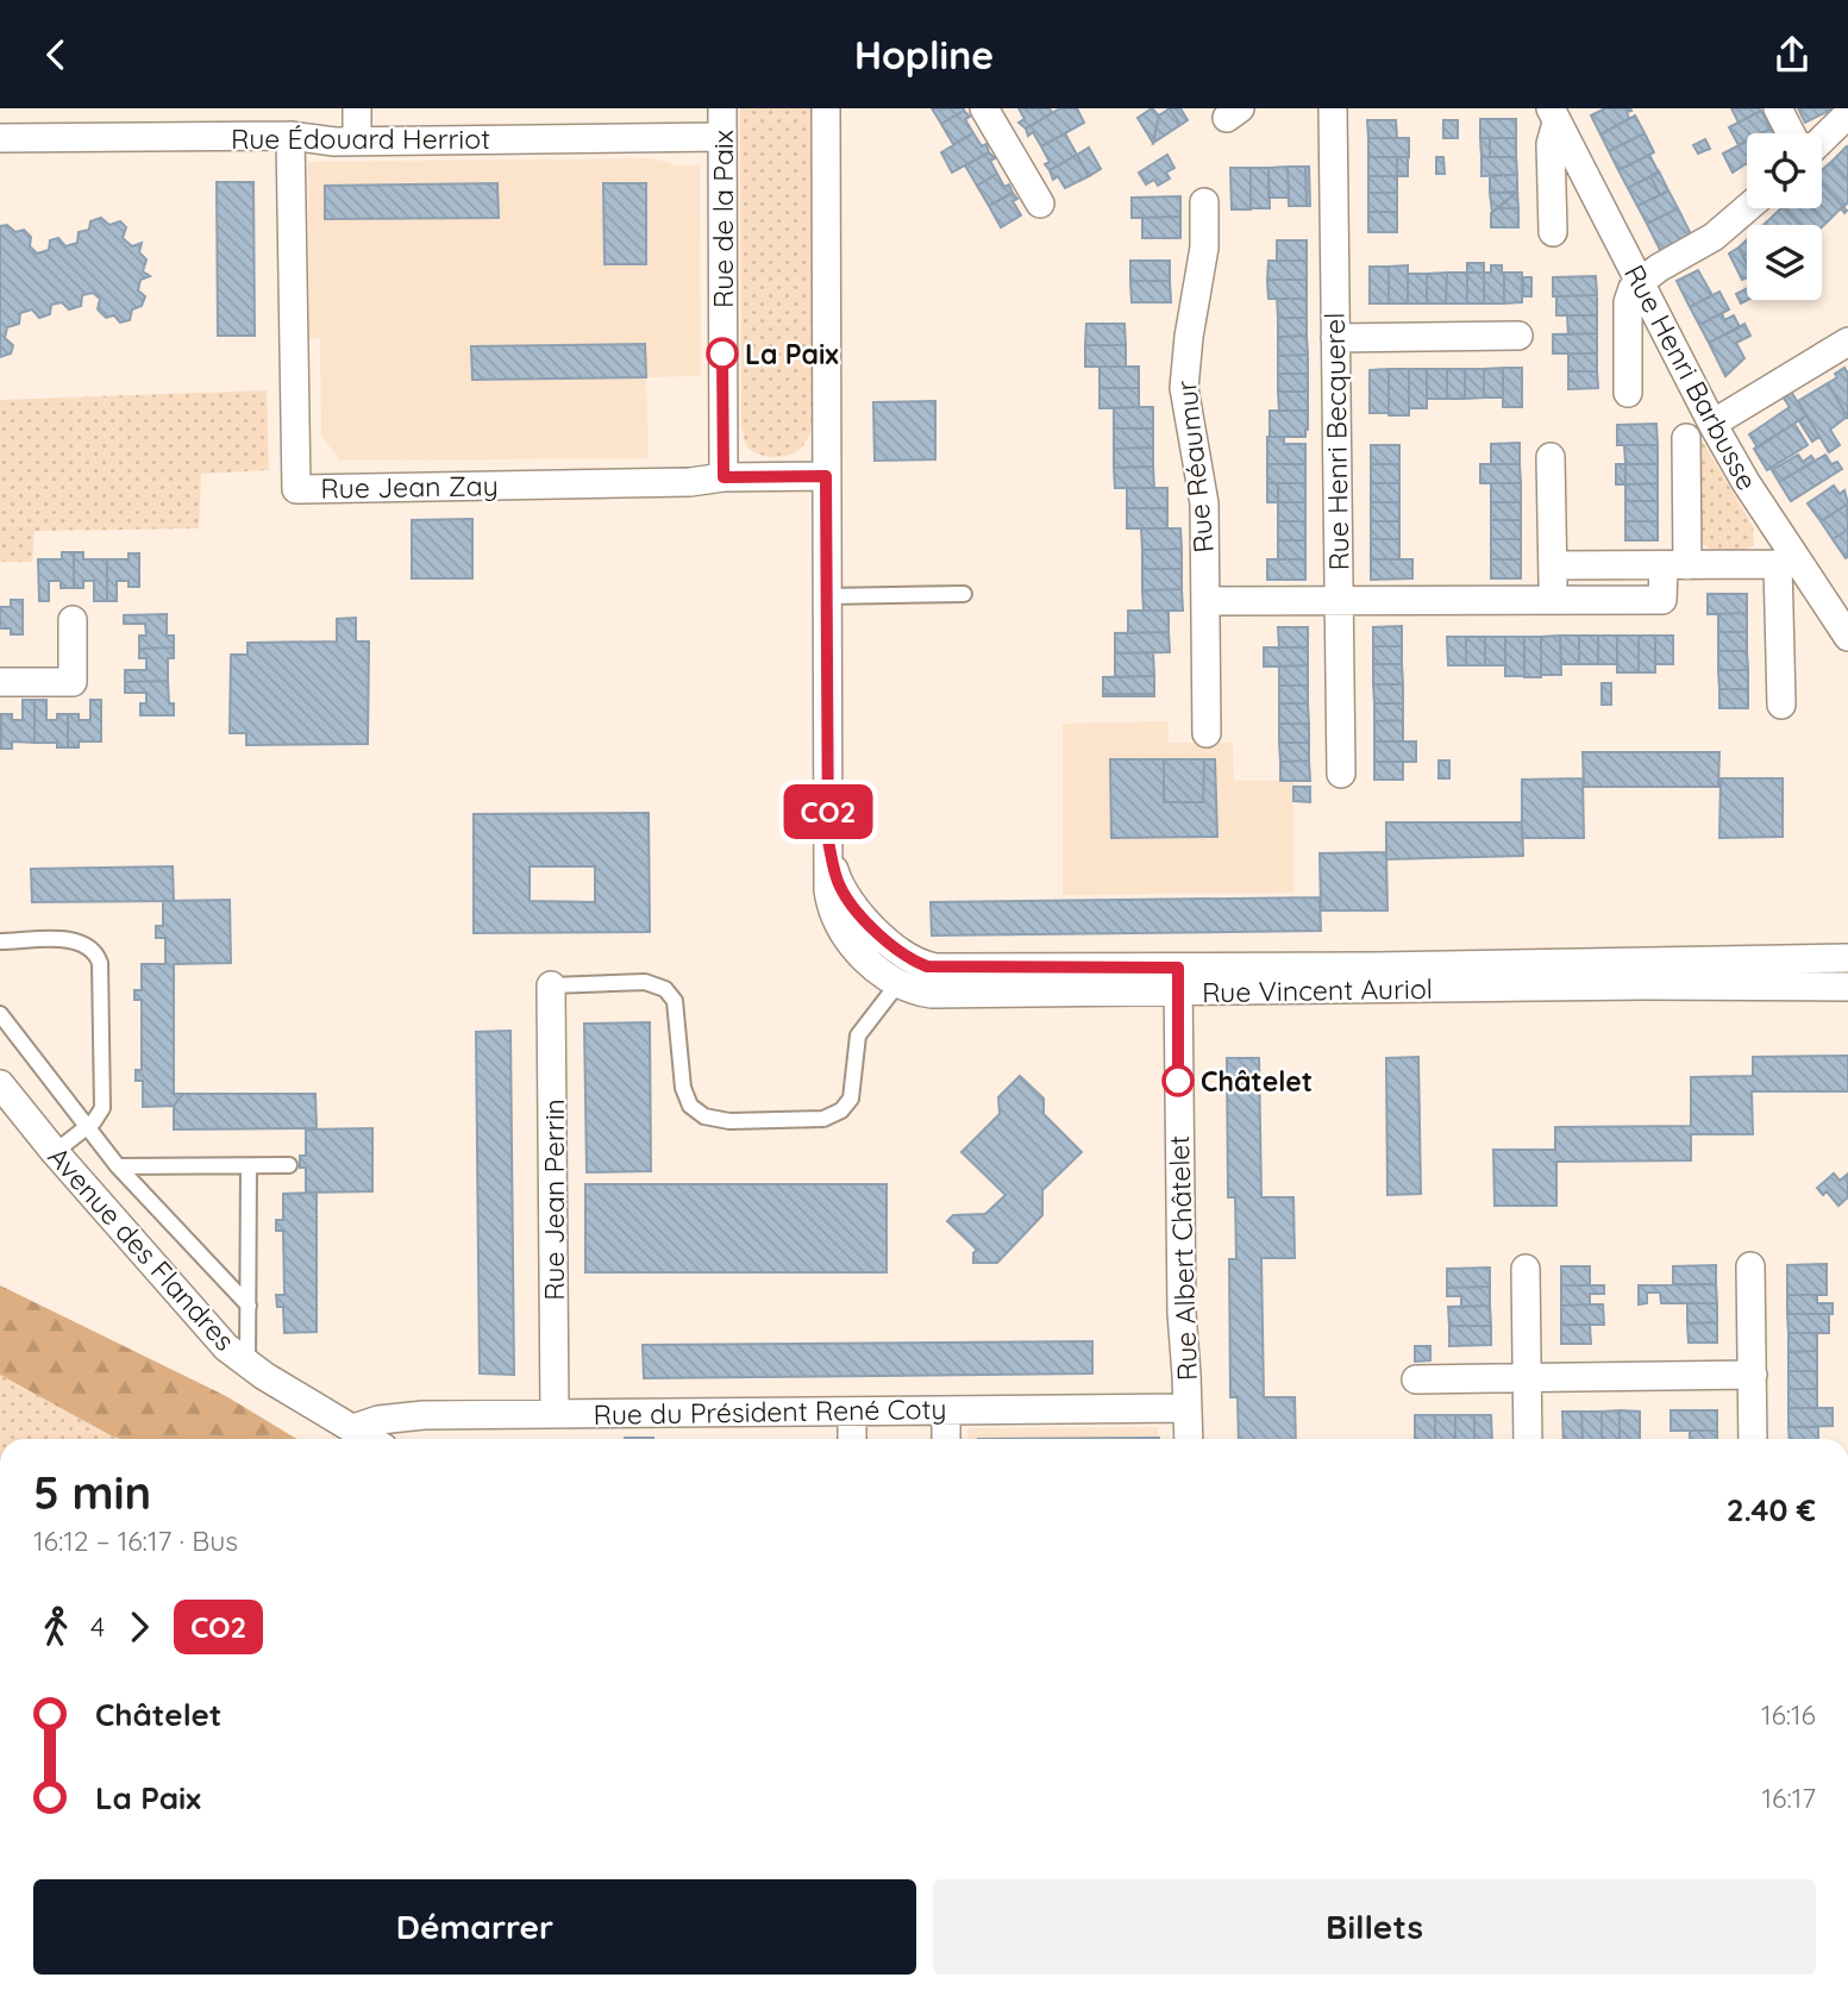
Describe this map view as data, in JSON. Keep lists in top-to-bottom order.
{
  "streets": {
    "street": [
      "Rue Édouard Herriot",
      "Rue de la Paix",
      "Rue Henri Barbusse",
      "Rue Henri Becquerel",
      "Rue Réaumur",
      "Rue Jean Zay",
      "Rue Vincent Auriol",
      "Rue Jean Perrin",
      "Avenue des Flandres",
      "Rue Albert Châtelet",
      "Rue du Président René Coty"
    ]
  },
  "crossings": [
    ["Rue Édouard Herriot", "Rue de la Paix"],
    ["Rue Édouard Herriot", "Rue Jean Zay"],
    ["Rue de la Paix", "Rue Jean Zay"],
    ["Rue Vincent Auriol", "Rue Albert Châtelet"],
    ["Rue Jean Perrin", "Rue du Président René Coty"],
    ["Avenue des Flandres", "Rue du Président René Coty"],
    ["Rue Albert Châtelet", "Rue du Président René Coty"]
  ],
  "places": ["La Paix", "Châtelet"],
  "lines": ["bus line CO2"],
  "page": {
    "header": "Hopline",
    "on_map": "CO2",
    "heading": ["5 min", "16:12 – 16:17 · Bus", "2.40 €"],
    "legs": ["4", "CO2"],
    "list": [
      {
        "name": "Châtelet",
        "value": "16:16"
      },
      {
        "name": "La Paix",
        "value": "16:17"
      }
    ],
    "buttons": ["Démarrer", "Billets"]
  }
}
